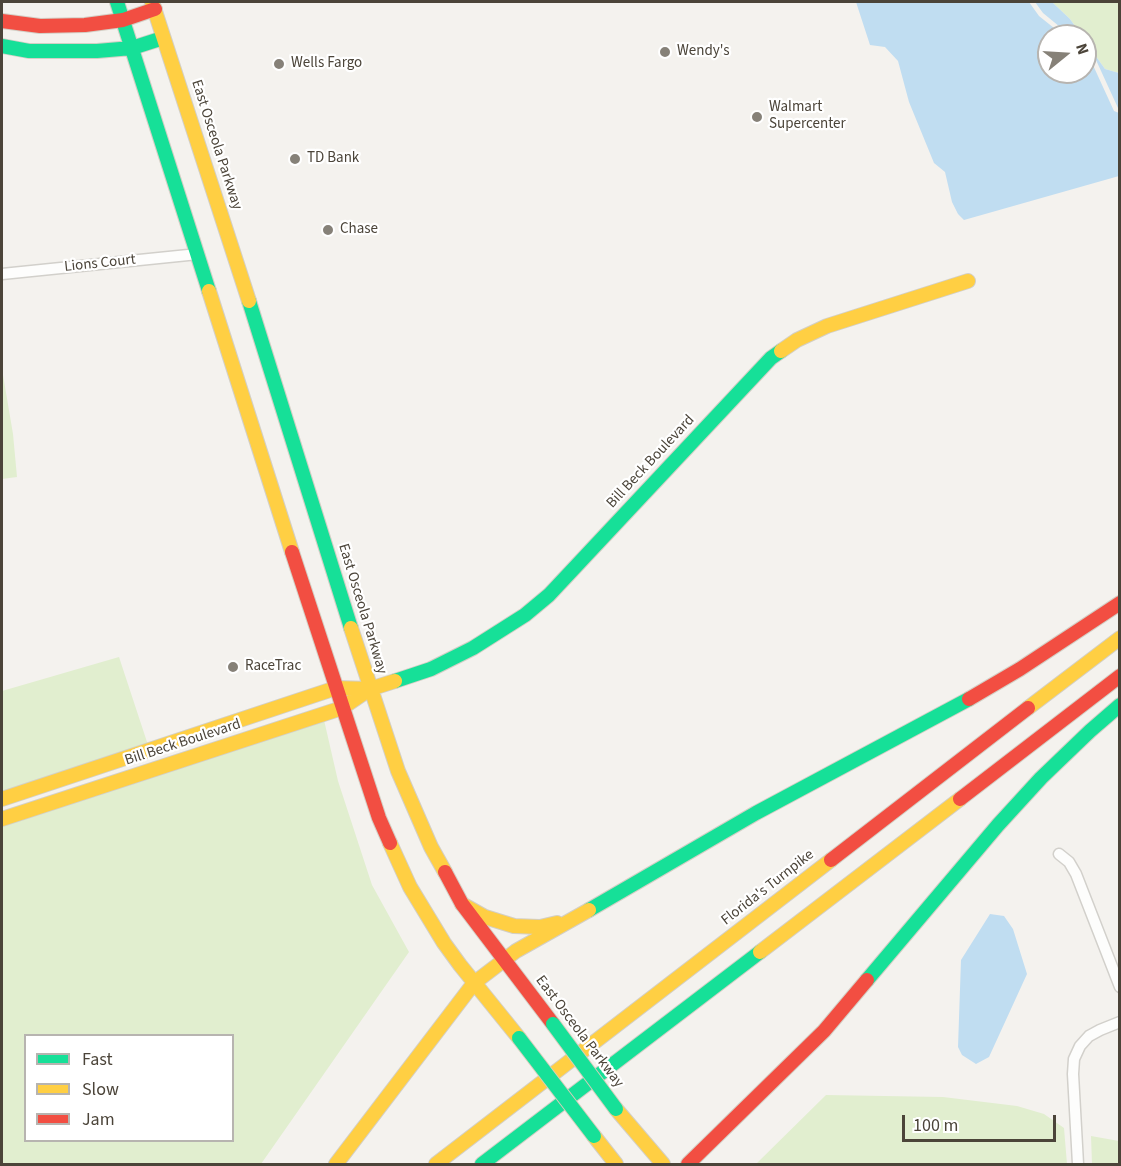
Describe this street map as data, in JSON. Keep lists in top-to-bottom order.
{
  "streets": {
    "main road": ["East Osceola Parkway", "Bill Beck Boulevard", "Florida's Turnpike"],
    "street": ["Lions Court"]
  },
  "crossings": [
    ["East Osceola Parkway", "Bill Beck Boulevard"]
  ],
  "places": [
    "Wendy's",
    "Wells Fargo",
    "Walmart Supercenter",
    "TD Bank",
    "Chase",
    "RaceTrac"
  ],
  "legend": ["Fast", "Slow", "Jam"],
  "scale_bar": "100 m",
  "north": "right"
}
